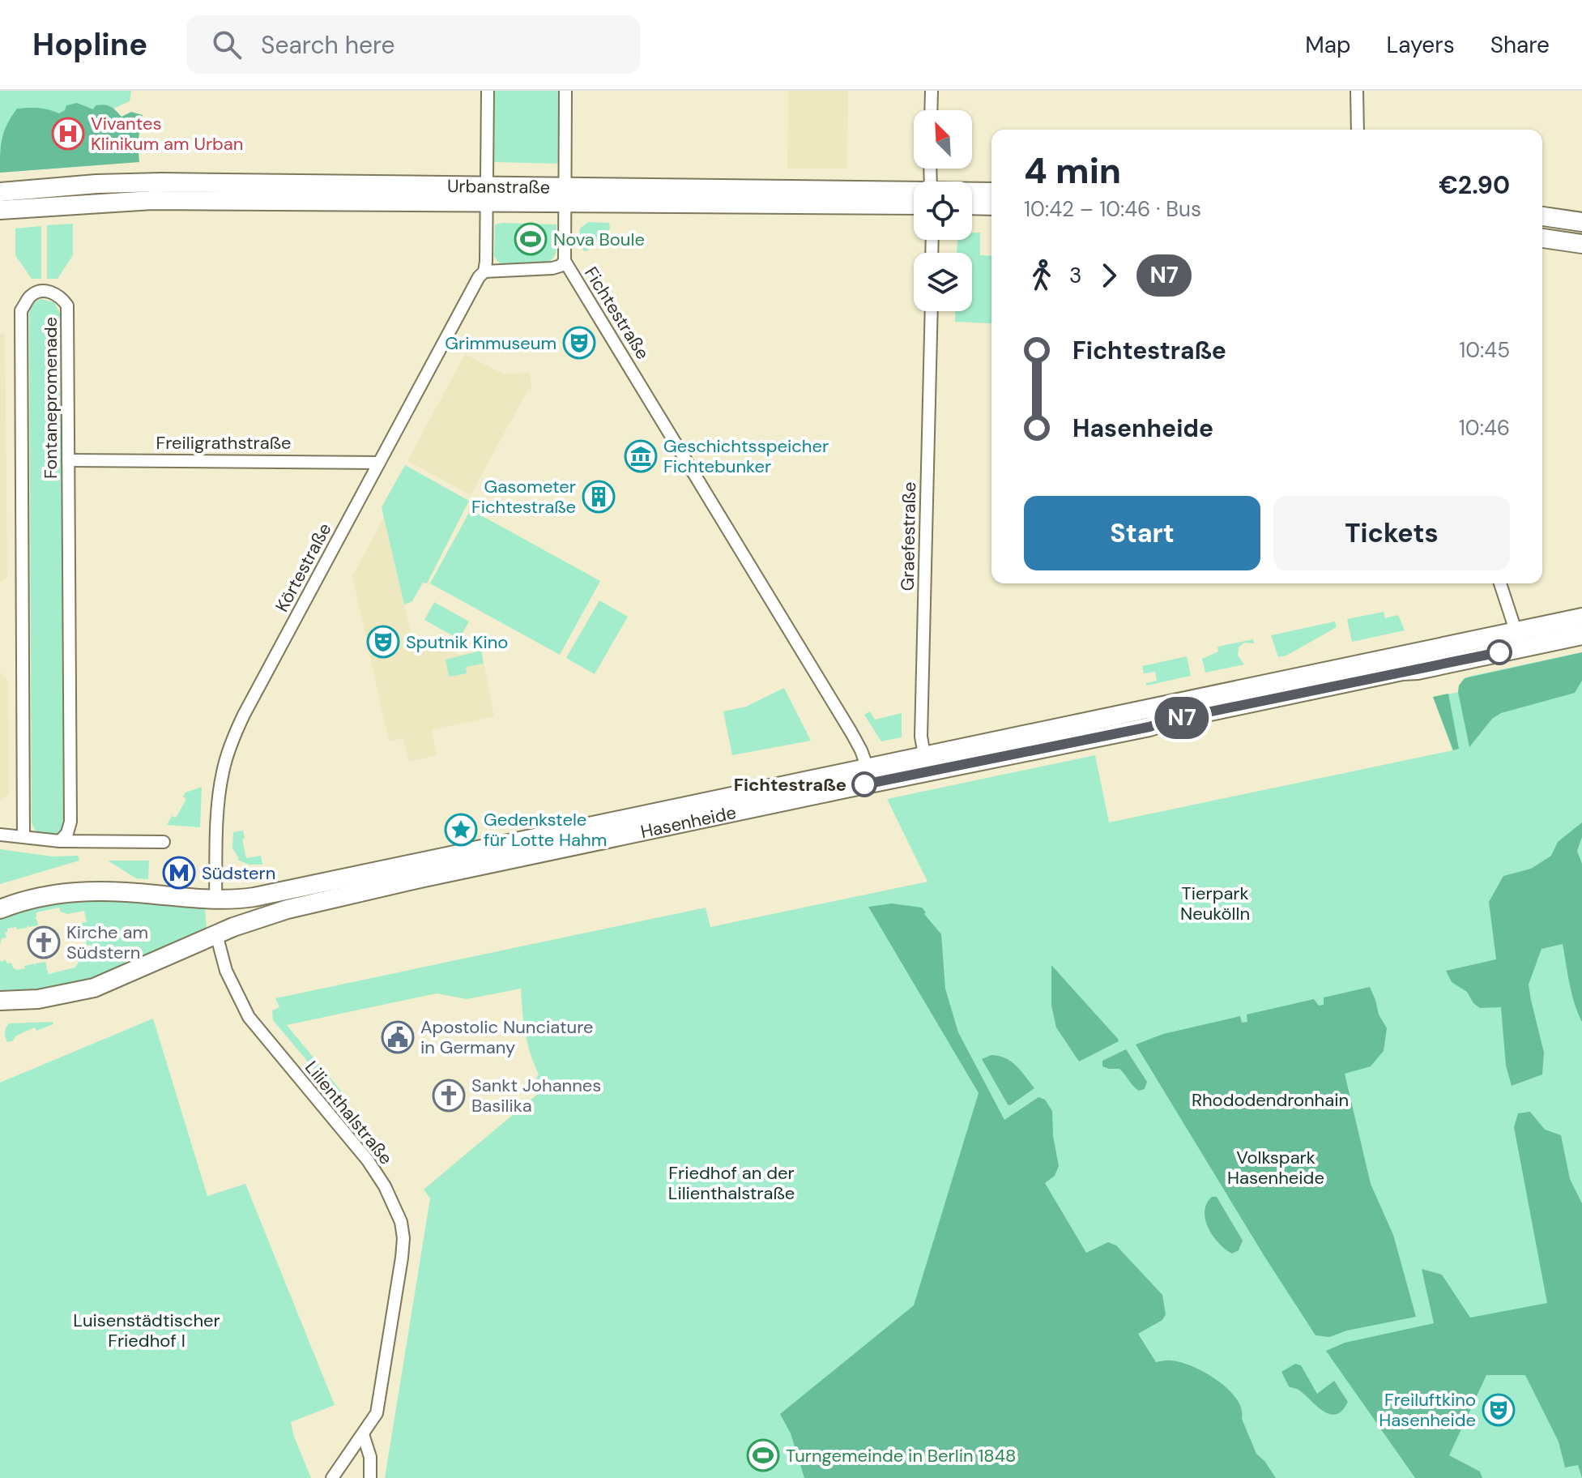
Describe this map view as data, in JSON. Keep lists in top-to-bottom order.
{
  "streets": {
    "main road": ["Urbanstraße", "Hasenheide"],
    "street": [
      "Fichtestraße",
      "Fontanepromenade",
      "Freiligrathstraße",
      "Graefestraße",
      "Körtestraße",
      "Lilienthalstraße"
    ]
  },
  "crossings": [
    ["Urbanstraße", "Fichtestraße"],
    ["Urbanstraße", "Körtestraße"],
    ["Fichtestraße", "Hasenheide"],
    ["Fontanepromenade", "Freiligrathstraße"],
    ["Freiligrathstraße", "Körtestraße"],
    ["Graefestraße", "Hasenheide"],
    ["Körtestraße", "Hasenheide"],
    ["Hasenheide", "Lilienthalstraße"]
  ],
  "parks": [
    "Tierpark Neukölln",
    "Rhododendronhain",
    "Volkspark Hasenheide",
    "Friedhof an der Lilienthalstraße",
    "Luisenstädtischer Friedhof I"
  ],
  "places": {
    "hospital": ["Vivantes Klinikum am Urban"],
    "sports": ["Nova Boule", "Turngemeinde in Berlin 1848"],
    "theatre": ["Grimmuseum", "Sputnik Kino", "Freiluftkino Hasenheide"],
    "museum": ["Geschichtsspeicher Fichtebunker"],
    "building": ["Gasometer Fichtestraße"],
    "other": ["Fichtestraße"],
    "place": ["Gedenkstele für Lotte Hahm"],
    "metro station": ["Südstern"],
    "church": ["Kirche am Südstern", "Sankt Johannes Basilika"],
    "public building": ["Apostolic Nunciature in Germany"]
  },
  "lines": ["bus line N7"],
  "north": "top left",
  "page": {
    "header": "Hopline",
    "search": "Search here",
    "nav": ["Map", "Layers", "Share"],
    "on_map": "N7",
    "heading": ["4 min", "10:42 – 10:46 · Bus", "€2.90"],
    "legs": ["3", "N7"],
    "list": [
      {
        "name": "Fichtestraße",
        "value": "10:45"
      },
      {
        "name": "Hasenheide",
        "value": "10:46"
      }
    ],
    "buttons": ["Start", "Tickets"]
  }
}
